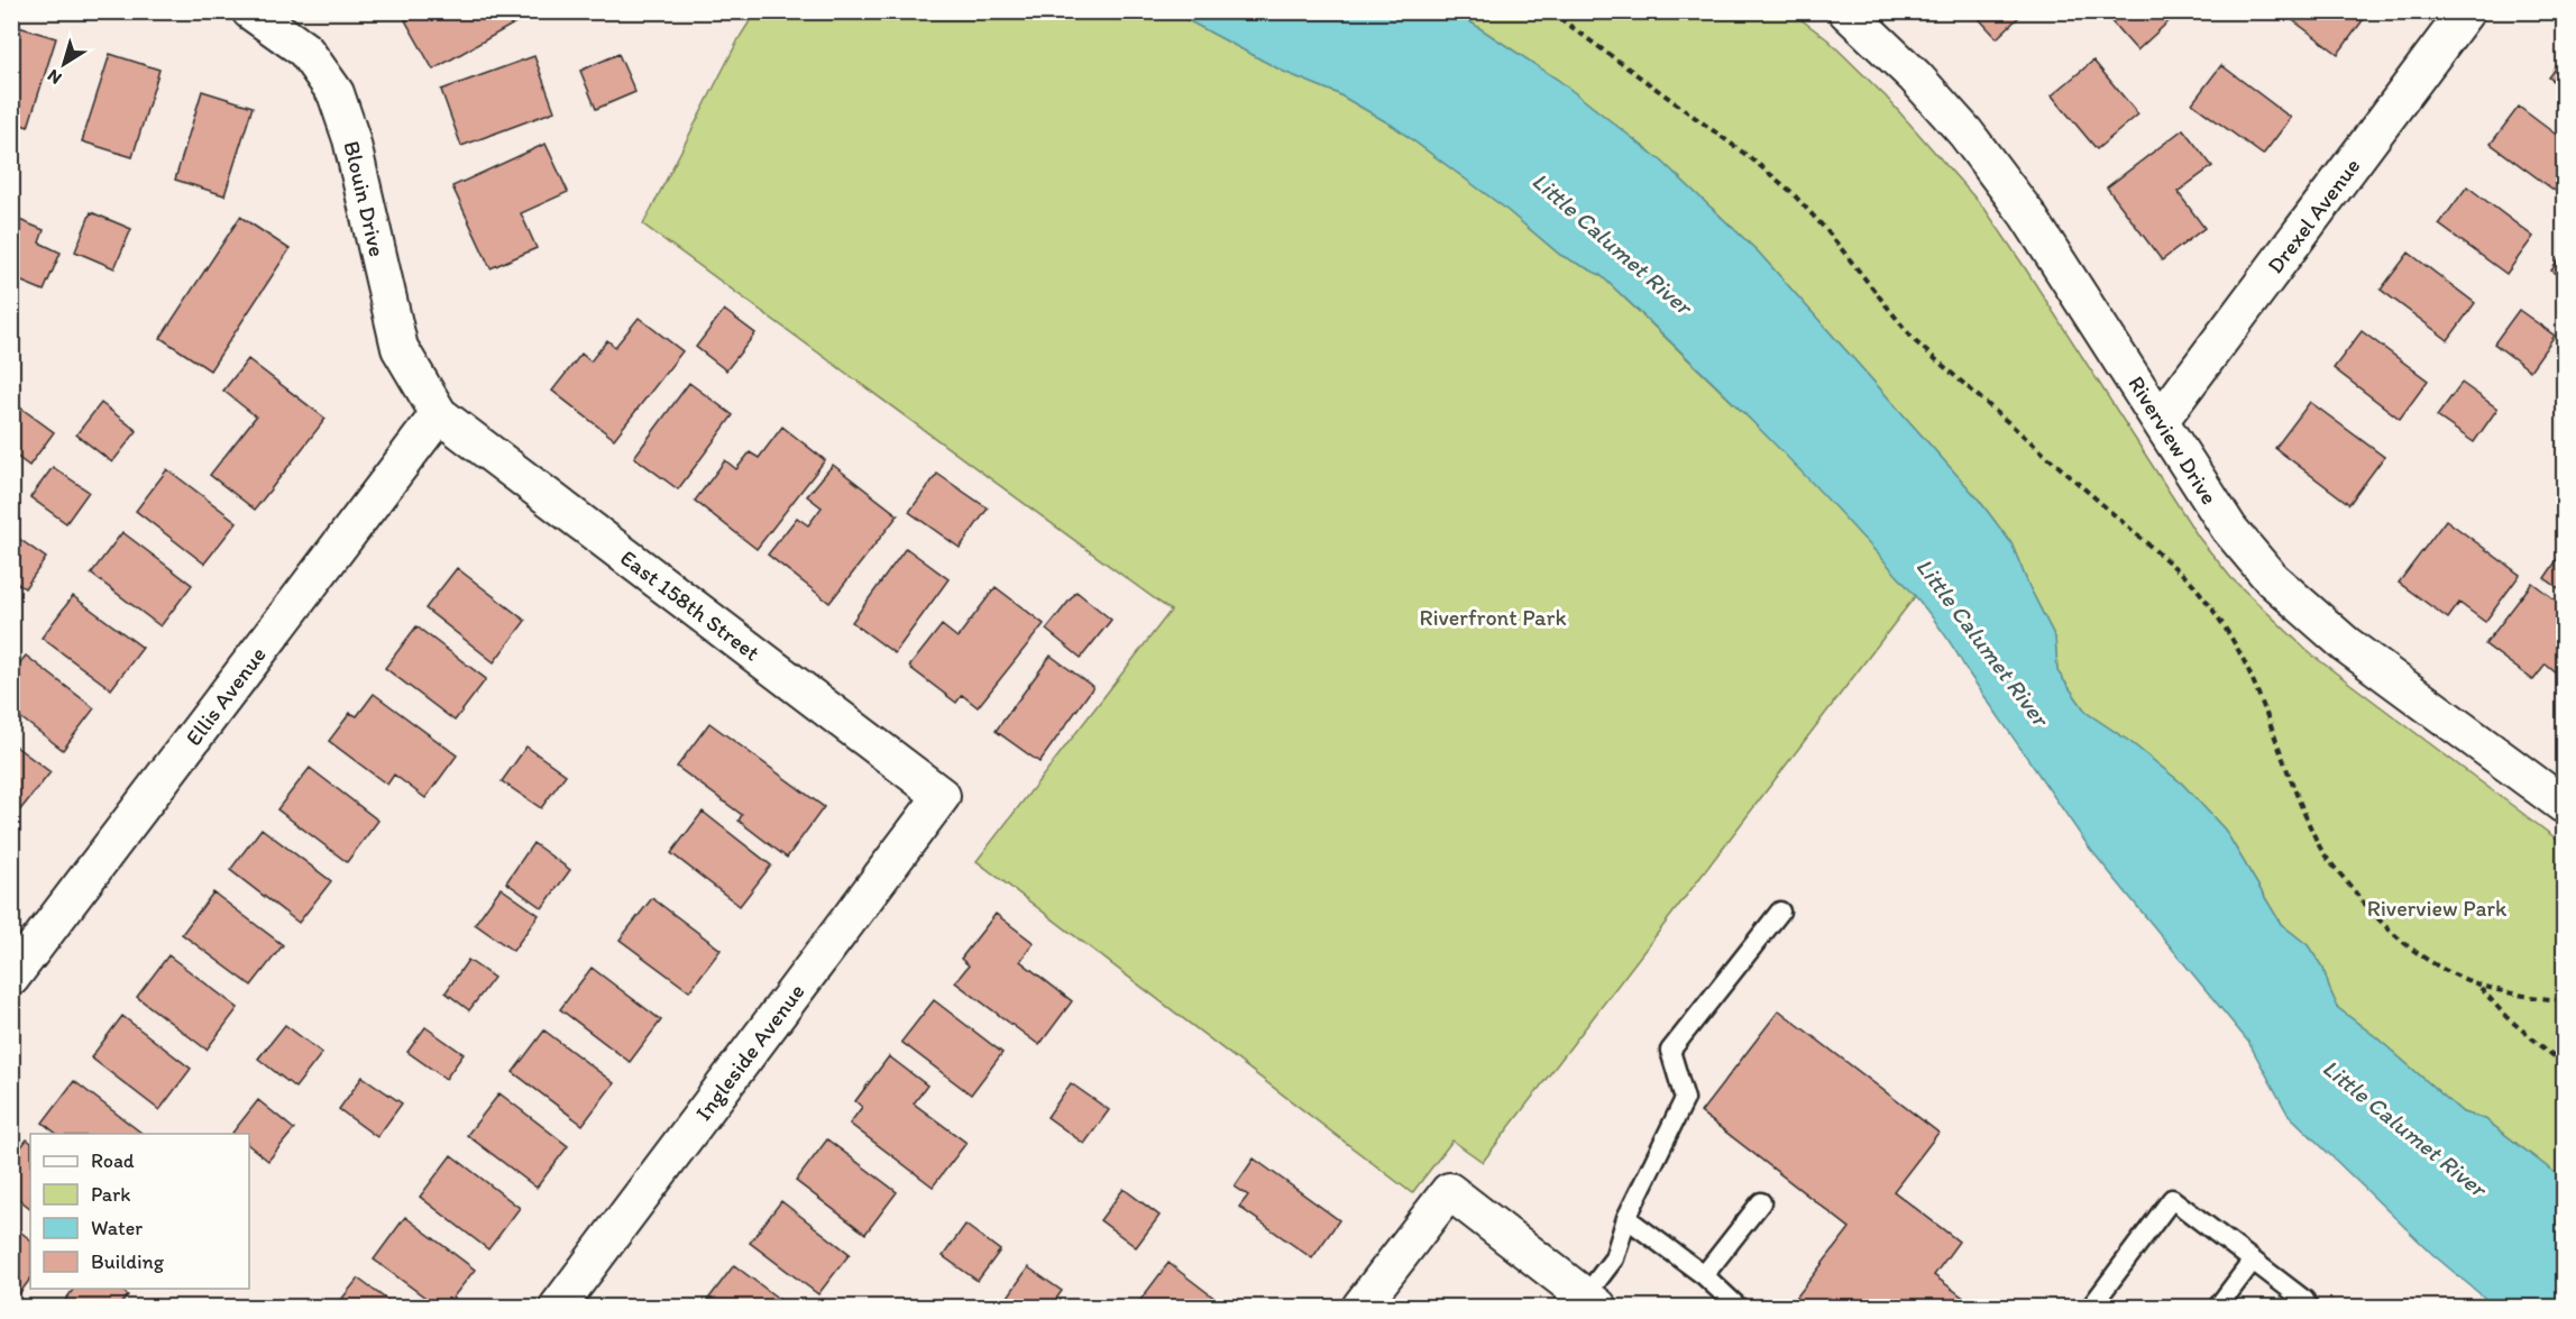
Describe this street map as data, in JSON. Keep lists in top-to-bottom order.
{
  "streets": {
    "street": [
      "Blouin Drive",
      "Drexel Avenue",
      "Riverview Drive",
      "East 158th Street",
      "Ellis Avenue",
      "Ingleside Avenue"
    ]
  },
  "crossings": [
    ["Blouin Drive", "East 158th Street"],
    ["Blouin Drive", "Ellis Avenue"],
    ["Drexel Avenue", "Riverview Drive"],
    ["East 158th Street", "Ellis Avenue"],
    ["East 158th Street", "Ingleside Avenue"]
  ],
  "water": ["Little Calumet River"],
  "parks": ["Riverfront Park", "Riverview Park"],
  "legend": [
    "Road",
    "Park",
    "Water",
    "Building"
  ],
  "north": "bottom left"
}
